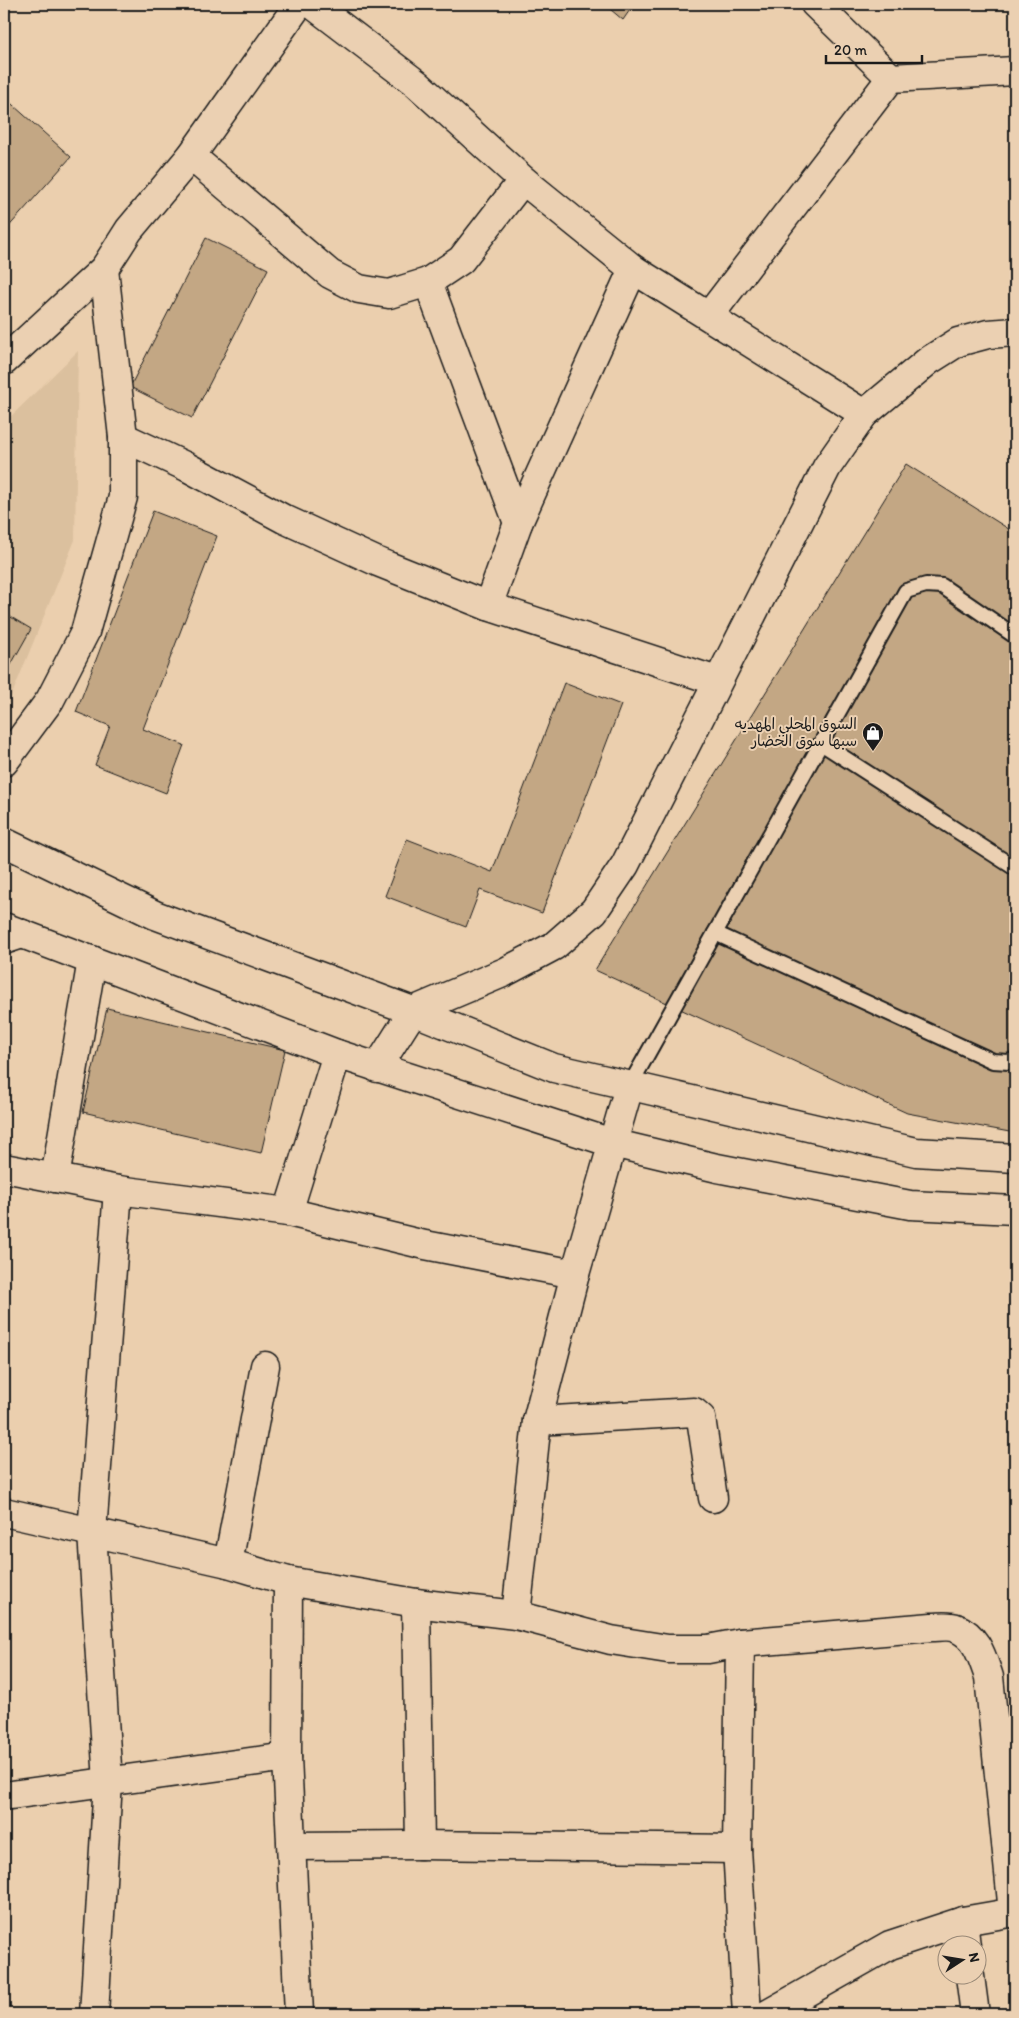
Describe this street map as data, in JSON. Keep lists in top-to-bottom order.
{
  "places": {
    "shop": ["السوق المحلي المهديه سبها سوق الخضار"]
  },
  "scale_bar": "20 m",
  "north": "right"
}
